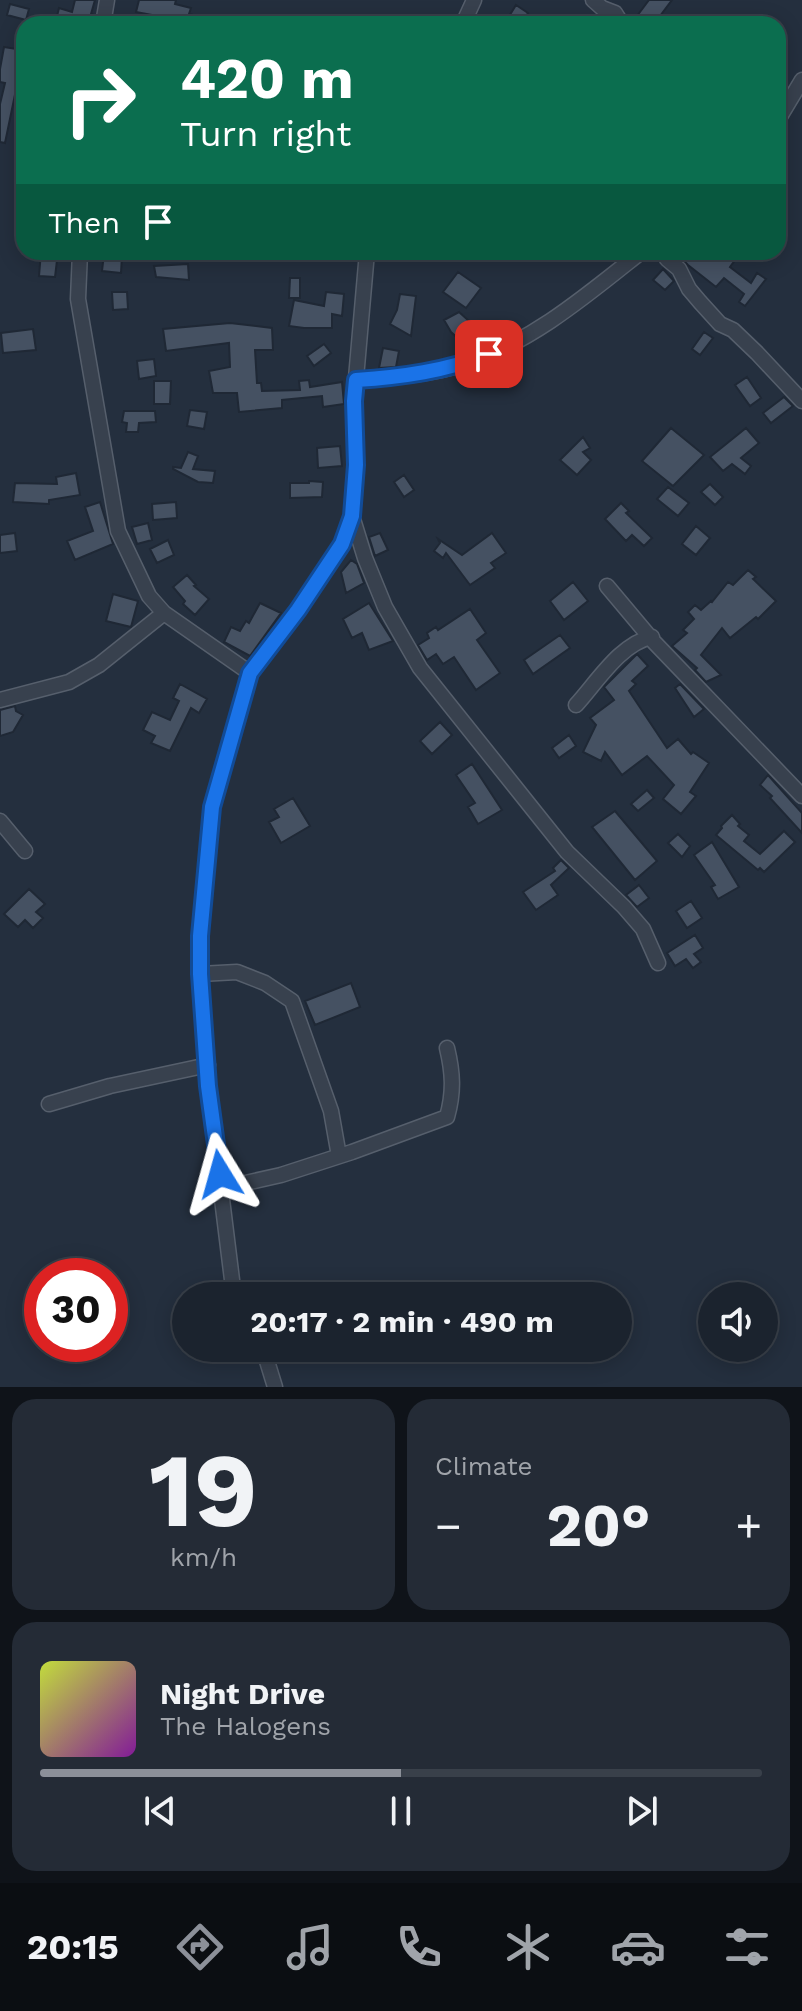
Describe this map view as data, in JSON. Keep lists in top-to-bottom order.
{
  "page": {
    "turn": ["420 m", "Turn right"],
    "then": "Then",
    "limit": "30",
    "trip": "20:17 · 2 min · 490 m",
    "tile": [
      ["19", "km/h"],
      "Climate"
    ],
    "heat": ["−", "20°", "+"],
    "song": ["Night Drive", "The Halogens"],
    "tabs": "20:15"
  }
}
